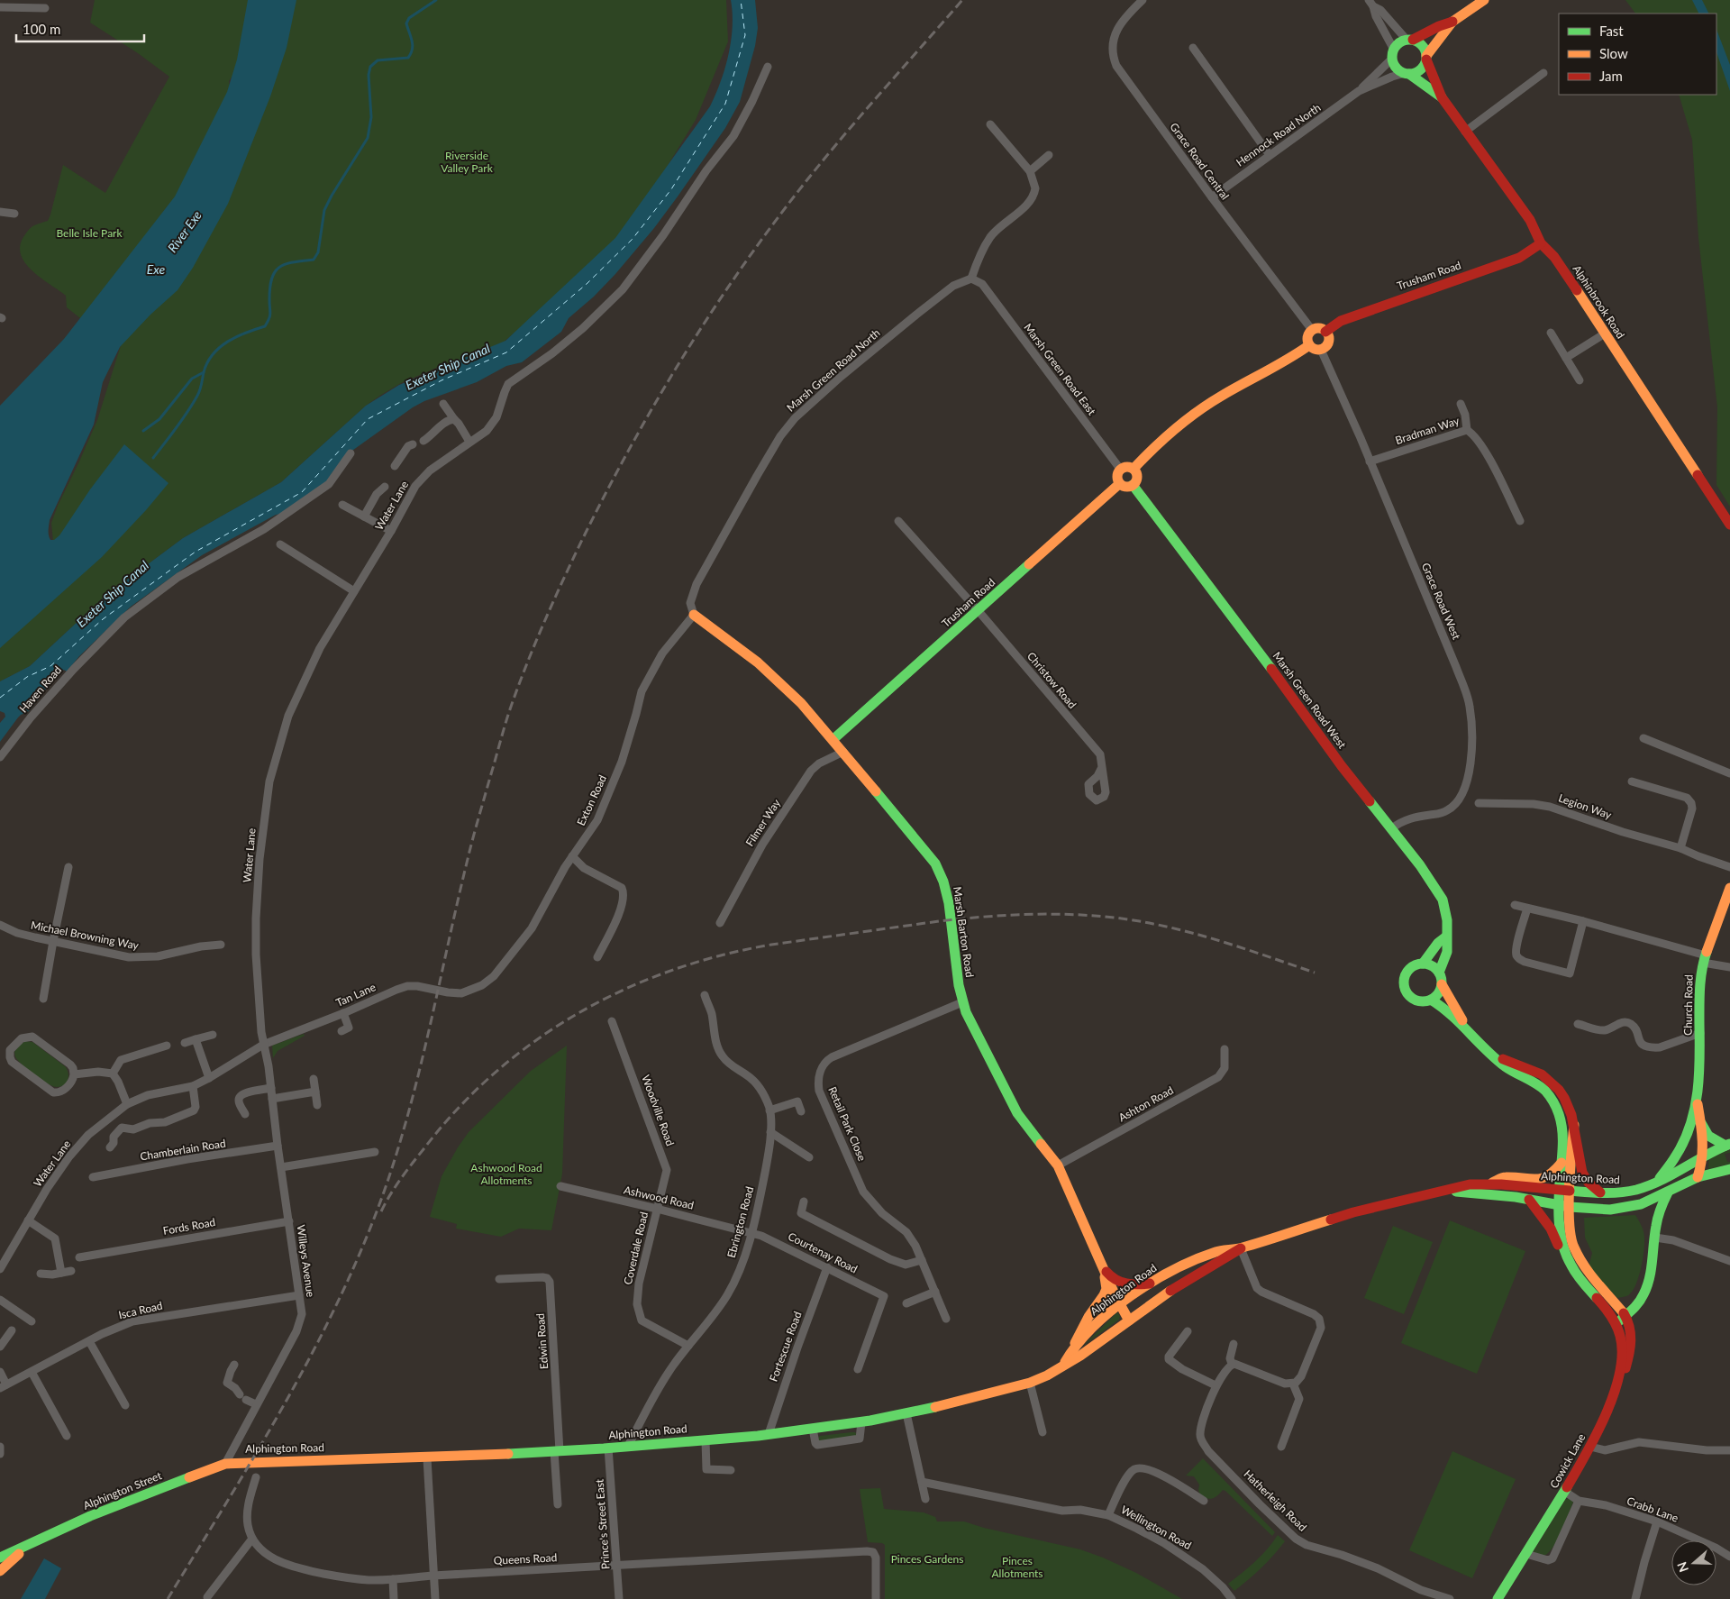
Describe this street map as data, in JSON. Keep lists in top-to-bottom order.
{
  "streets": {
    "main road": [
      "Trusham Road",
      "Alphinbrook Road",
      "Marsh Green Road West",
      "Marsh Barton Road",
      "Church Road",
      "Alphington Road",
      "Cowick Lane",
      "Alphington Street"
    ],
    "street": [
      "Hennock Road North",
      "Grace Road Central",
      "Marsh Green Road East",
      "Marsh Green Road North",
      "Bradman Way",
      "Water Lane",
      "Grace Road West",
      "Christow Road",
      "Haven Road",
      "Exton Road",
      "Legion Way",
      "Filmer Way",
      "Michael Browning Way",
      "Tan Lane",
      "Ashton Road",
      "Woodville Road",
      "Retail Park Close",
      "Chamberlain Road",
      "Ashwood Road",
      "Ebrington Road",
      "Fords Road",
      "Coverdale Road",
      "Courtenay Road",
      "Willeys Avenue",
      "Isca Road",
      "Edwin Road",
      "Fortescue Road",
      "Hatherleigh Road",
      "Crabb Lane",
      "Prince's Street East",
      "Wellington Road",
      "Queens Road"
    ]
  },
  "crossings": [
    ["Hennock Road North", "Grace Road Central"],
    ["Hennock Road North", "Alphinbrook Road"],
    ["Grace Road Central", "Trusham Road"],
    ["Grace Road Central", "Grace Road West"],
    ["Trusham Road", "Alphinbrook Road"],
    ["Trusham Road", "Marsh Green Road East"],
    ["Trusham Road", "Grace Road West"],
    ["Trusham Road", "Christow Road"],
    ["Trusham Road", "Marsh Green Road West"],
    ["Trusham Road", "Marsh Barton Road"],
    ["Marsh Green Road East", "Marsh Green Road North"],
    ["Marsh Green Road East", "Marsh Green Road West"],
    ["Marsh Green Road North", "Exton Road"],
    ["Marsh Green Road North", "Marsh Barton Road"],
    ["Bradman Way", "Grace Road West"],
    ["Water Lane", "Tan Lane"],
    ["Water Lane", "Willeys Avenue"],
    ["Grace Road West", "Marsh Green Road West"],
    ["Exton Road", "Marsh Barton Road"],
    ["Exton Road", "Tan Lane"],
    ["Filmer Way", "Marsh Barton Road"],
    ["Marsh Barton Road", "Ashton Road"],
    ["Marsh Barton Road", "Retail Park Close"],
    ["Marsh Barton Road", "Alphington Road"],
    ["Tan Lane", "Willeys Avenue"],
    ["Church Road", "Alphington Road"],
    ["Woodville Road", "Ashwood Road"],
    ["Woodville Road", "Coverdale Road"],
    ["Chamberlain Road", "Willeys Avenue"],
    ["Alphington Road", "Ebrington Road"],
    ["Alphington Road", "Willeys Avenue"],
    ["Alphington Road", "Edwin Road"],
    ["Alphington Road", "Fortescue Road"],
    ["Alphington Road", "Alphington Street"],
    ["Alphington Road", "Prince's Street East"],
    ["Ashwood Road", "Ebrington Road"],
    ["Ashwood Road", "Coverdale Road"],
    ["Ashwood Road", "Courtenay Road"],
    ["Ebrington Road", "Coverdale Road"],
    ["Ebrington Road", "Courtenay Road"],
    ["Fords Road", "Willeys Avenue"],
    ["Courtenay Road", "Fortescue Road"],
    ["Willeys Avenue", "Isca Road"],
    ["Willeys Avenue", "Alphington Street"],
    ["Cowick Lane", "Crabb Lane"],
    ["Prince's Street East", "Queens Road"]
  ],
  "water": ["River Exe", "Exe", "Exeter Ship Canal"],
  "parks": [
    "Riverside Valley Park",
    "Belle Isle Park",
    "Ashwood Road Allotments",
    "Pinces Gardens",
    "Pinces Allotments"
  ],
  "legend": ["Fast", "Slow", "Jam"],
  "scale_bar": "100 m",
  "north": "left"
}
